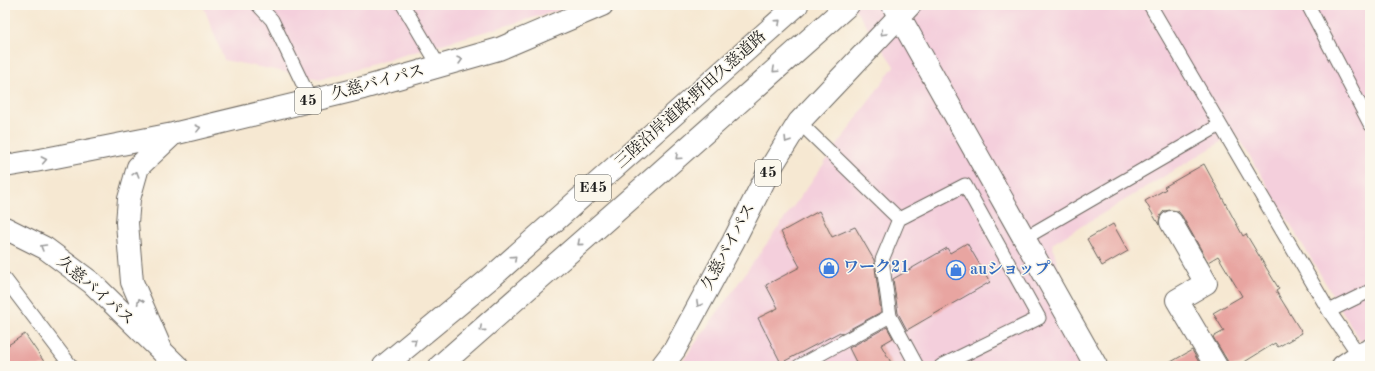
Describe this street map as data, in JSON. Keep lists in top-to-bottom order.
{
  "streets": {
    "main road": [
      "久慈バイパス",
      "三陸沿岸道路;野田久慈道路",
      "45",
      "E45"
    ]
  },
  "crossings": [
    ["久慈バイパス", "45"]
  ],
  "places": {
    "shop": ["ワーク21", "auショップ"]
  }
}
